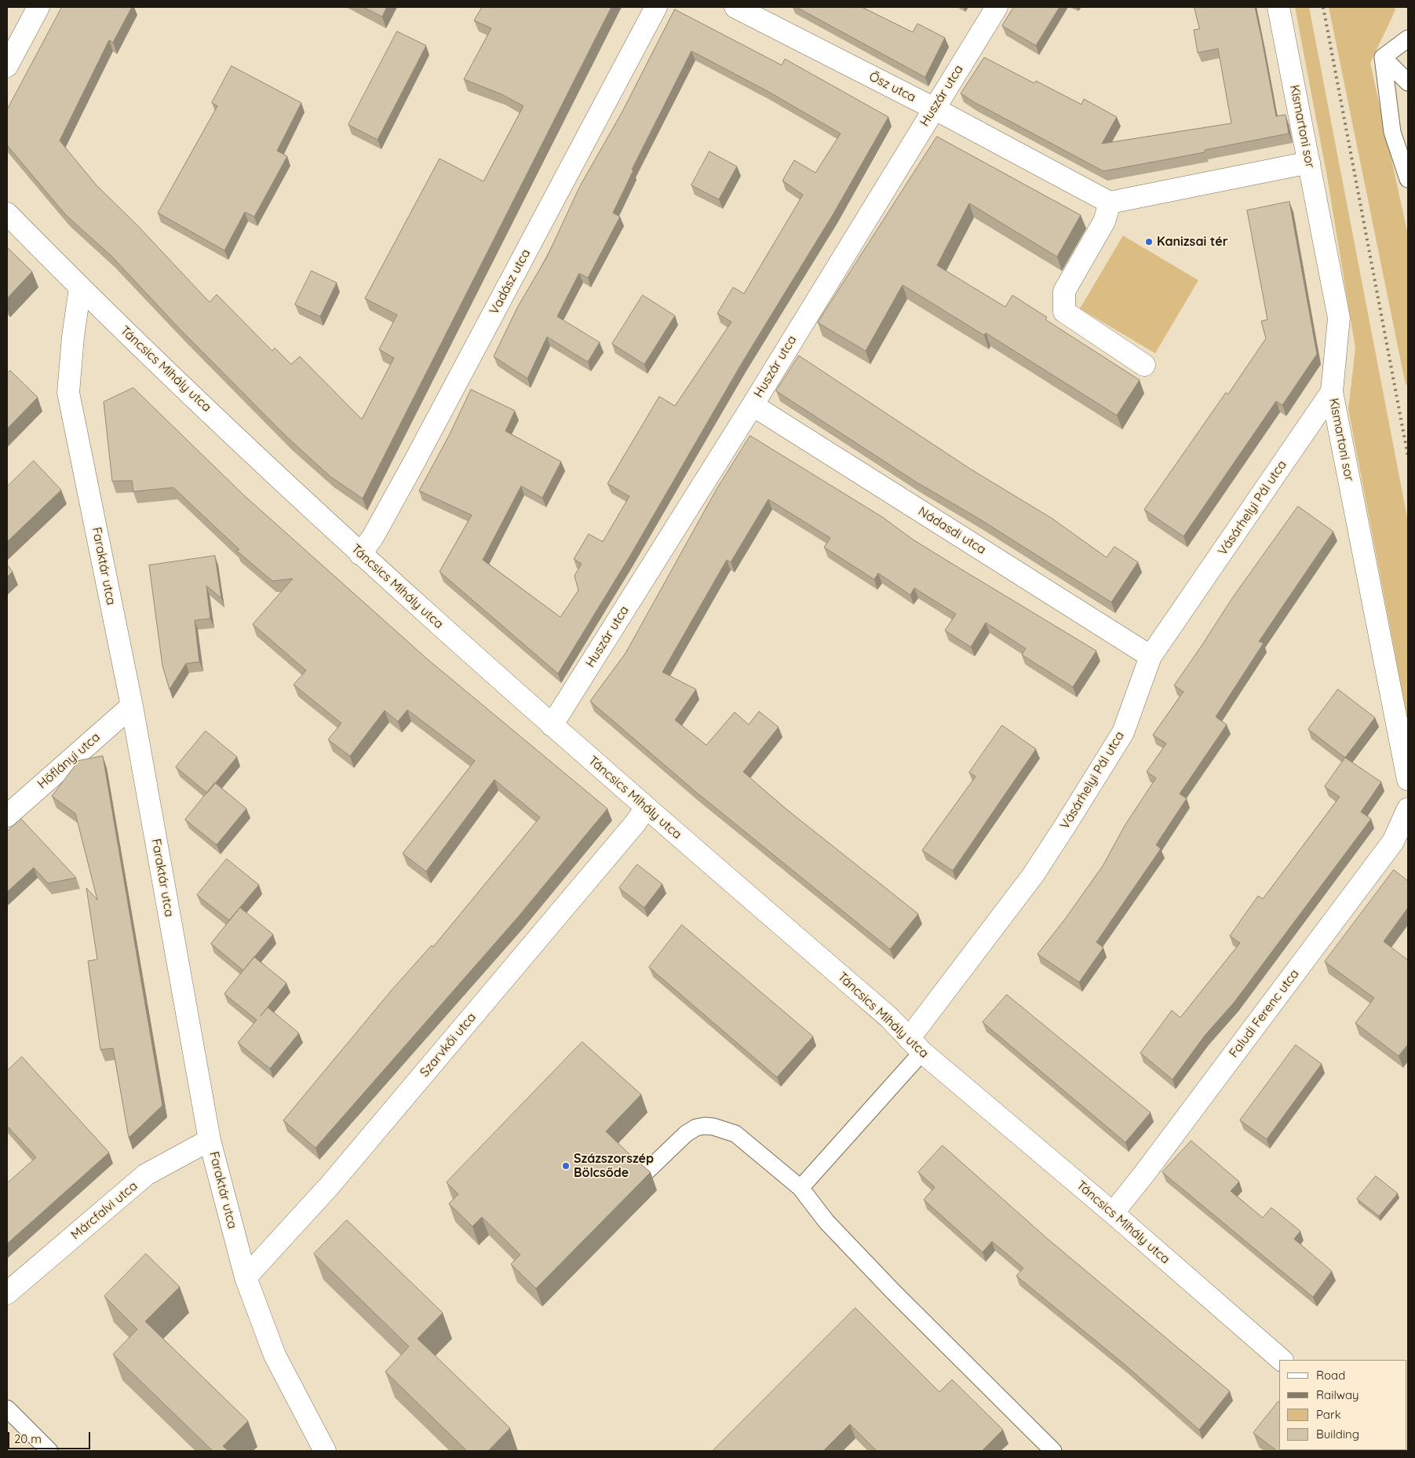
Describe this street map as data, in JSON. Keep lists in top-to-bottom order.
{
  "streets": {
    "street": [
      "Ősz utca",
      "Huszár utca",
      "Kismartoni sor",
      "Vadász utca",
      "Táncsics Mihály utca",
      "Vásárhelyi Pál utca",
      "Nádasdi utca",
      "Faraktár utca",
      "Höflányi utca",
      "Faludi Ferenc utca",
      "Szarvkői utca",
      "Márcfalvi utca"
    ]
  },
  "crossings": [
    ["Ősz utca", "Huszár utca"],
    ["Huszár utca", "Táncsics Mihály utca"],
    ["Huszár utca", "Nádasdi utca"],
    ["Kismartoni sor", "Vásárhelyi Pál utca"],
    ["Vadász utca", "Táncsics Mihály utca"],
    ["Táncsics Mihály utca", "Vásárhelyi Pál utca"],
    ["Táncsics Mihály utca", "Faraktár utca"],
    ["Táncsics Mihály utca", "Faludi Ferenc utca"],
    ["Táncsics Mihály utca", "Szarvkői utca"],
    ["Vásárhelyi Pál utca", "Nádasdi utca"],
    ["Faraktár utca", "Höflányi utca"],
    ["Faraktár utca", "Szarvkői utca"],
    ["Faraktár utca", "Márcfalvi utca"]
  ],
  "places": ["Kanizsai tér", "Százszorszép Bölcsőde"],
  "legend": [
    "Road",
    "Railway",
    "Park",
    "Building"
  ],
  "scale_bar": "20 m"
}
